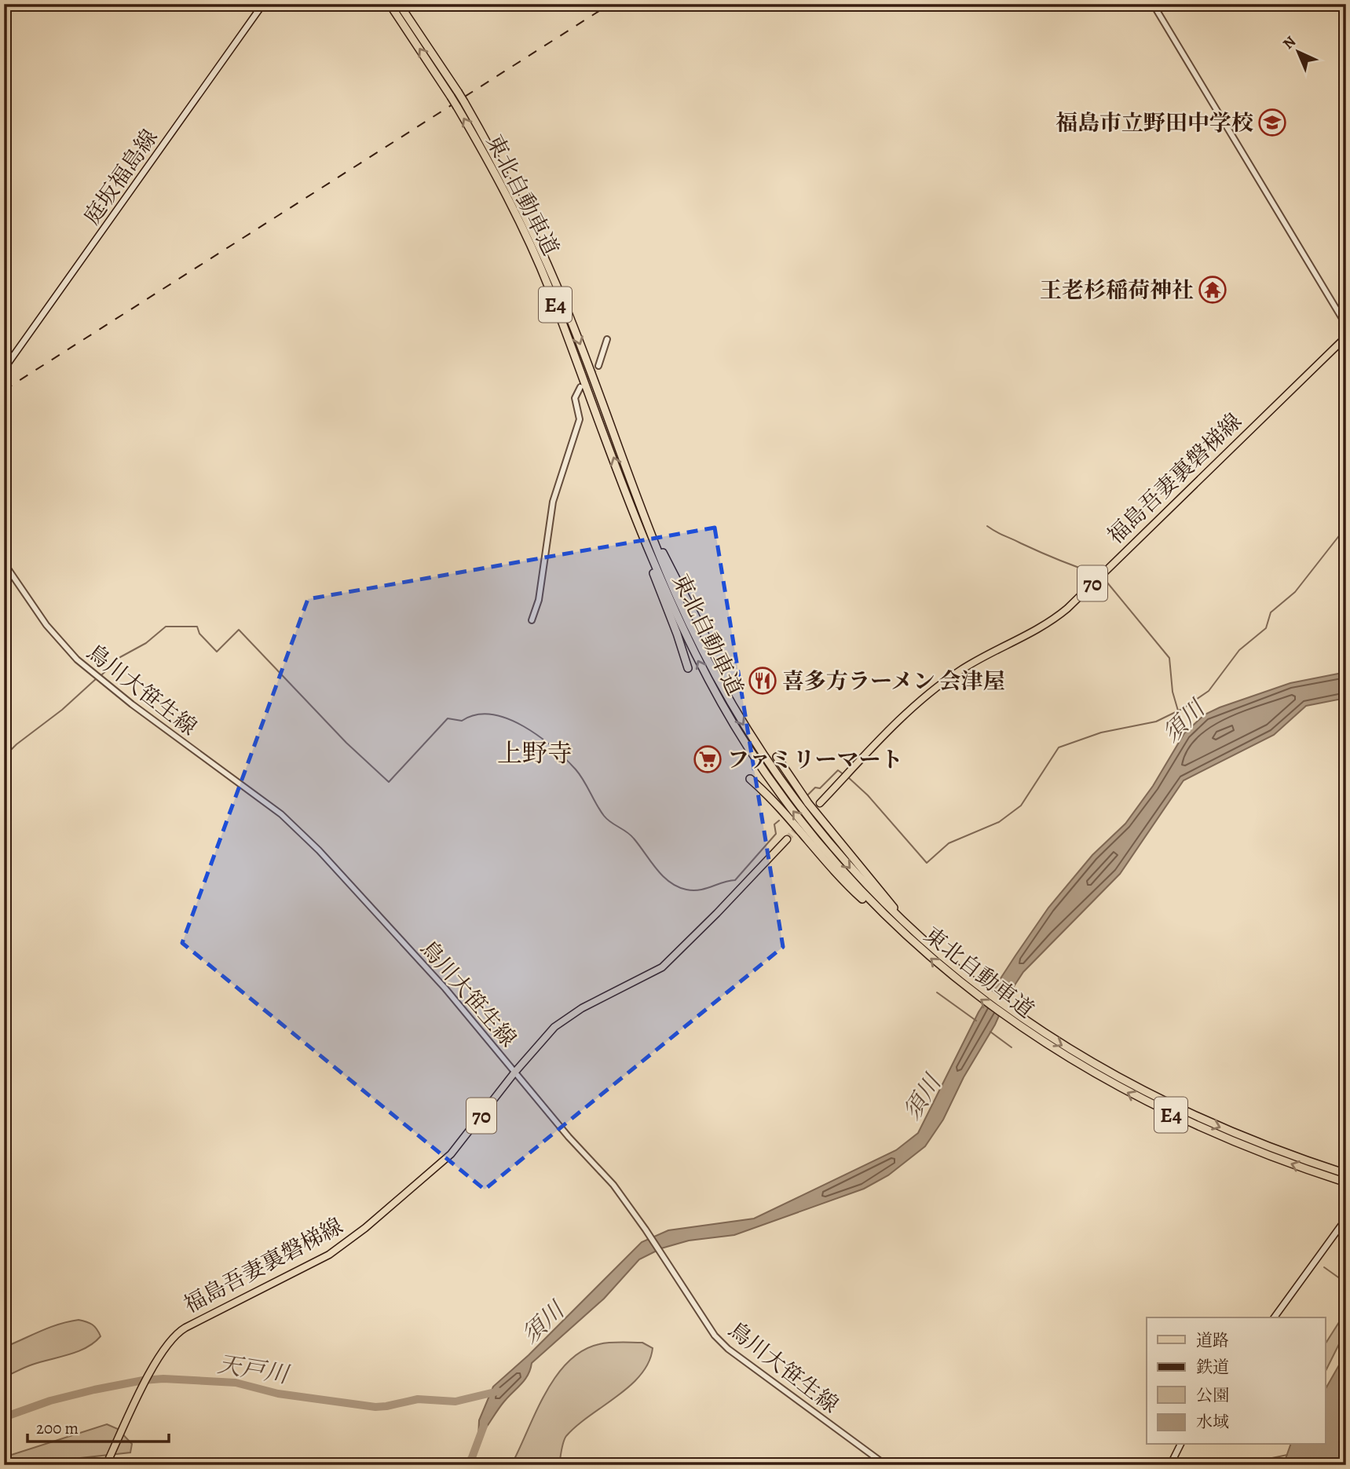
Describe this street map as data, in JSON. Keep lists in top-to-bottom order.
{
  "streets": {
    "highway": ["東北自動車道", "E4"],
    "main road": ["庭坂福島線", "福島吾妻裏磐梯線", "70"],
    "street": ["鳥川大笹生線"]
  },
  "crossings": [
    ["福島吾妻裏磐梯線", "鳥川大笹生線"]
  ],
  "districts": ["上野寺"],
  "water": ["須川", "天戸川"],
  "places": {
    "school or university": ["福島市立野田中学校"],
    "temple": ["王老杉稲荷神社"],
    "restaurant": ["喜多方ラーメン 会津屋"],
    "supermarket": ["ファミリーマート"]
  },
  "legend": [
    "道路",
    "鉄道",
    "公園",
    "水域"
  ],
  "scale_bar": "200 m",
  "north": "top left"
}
